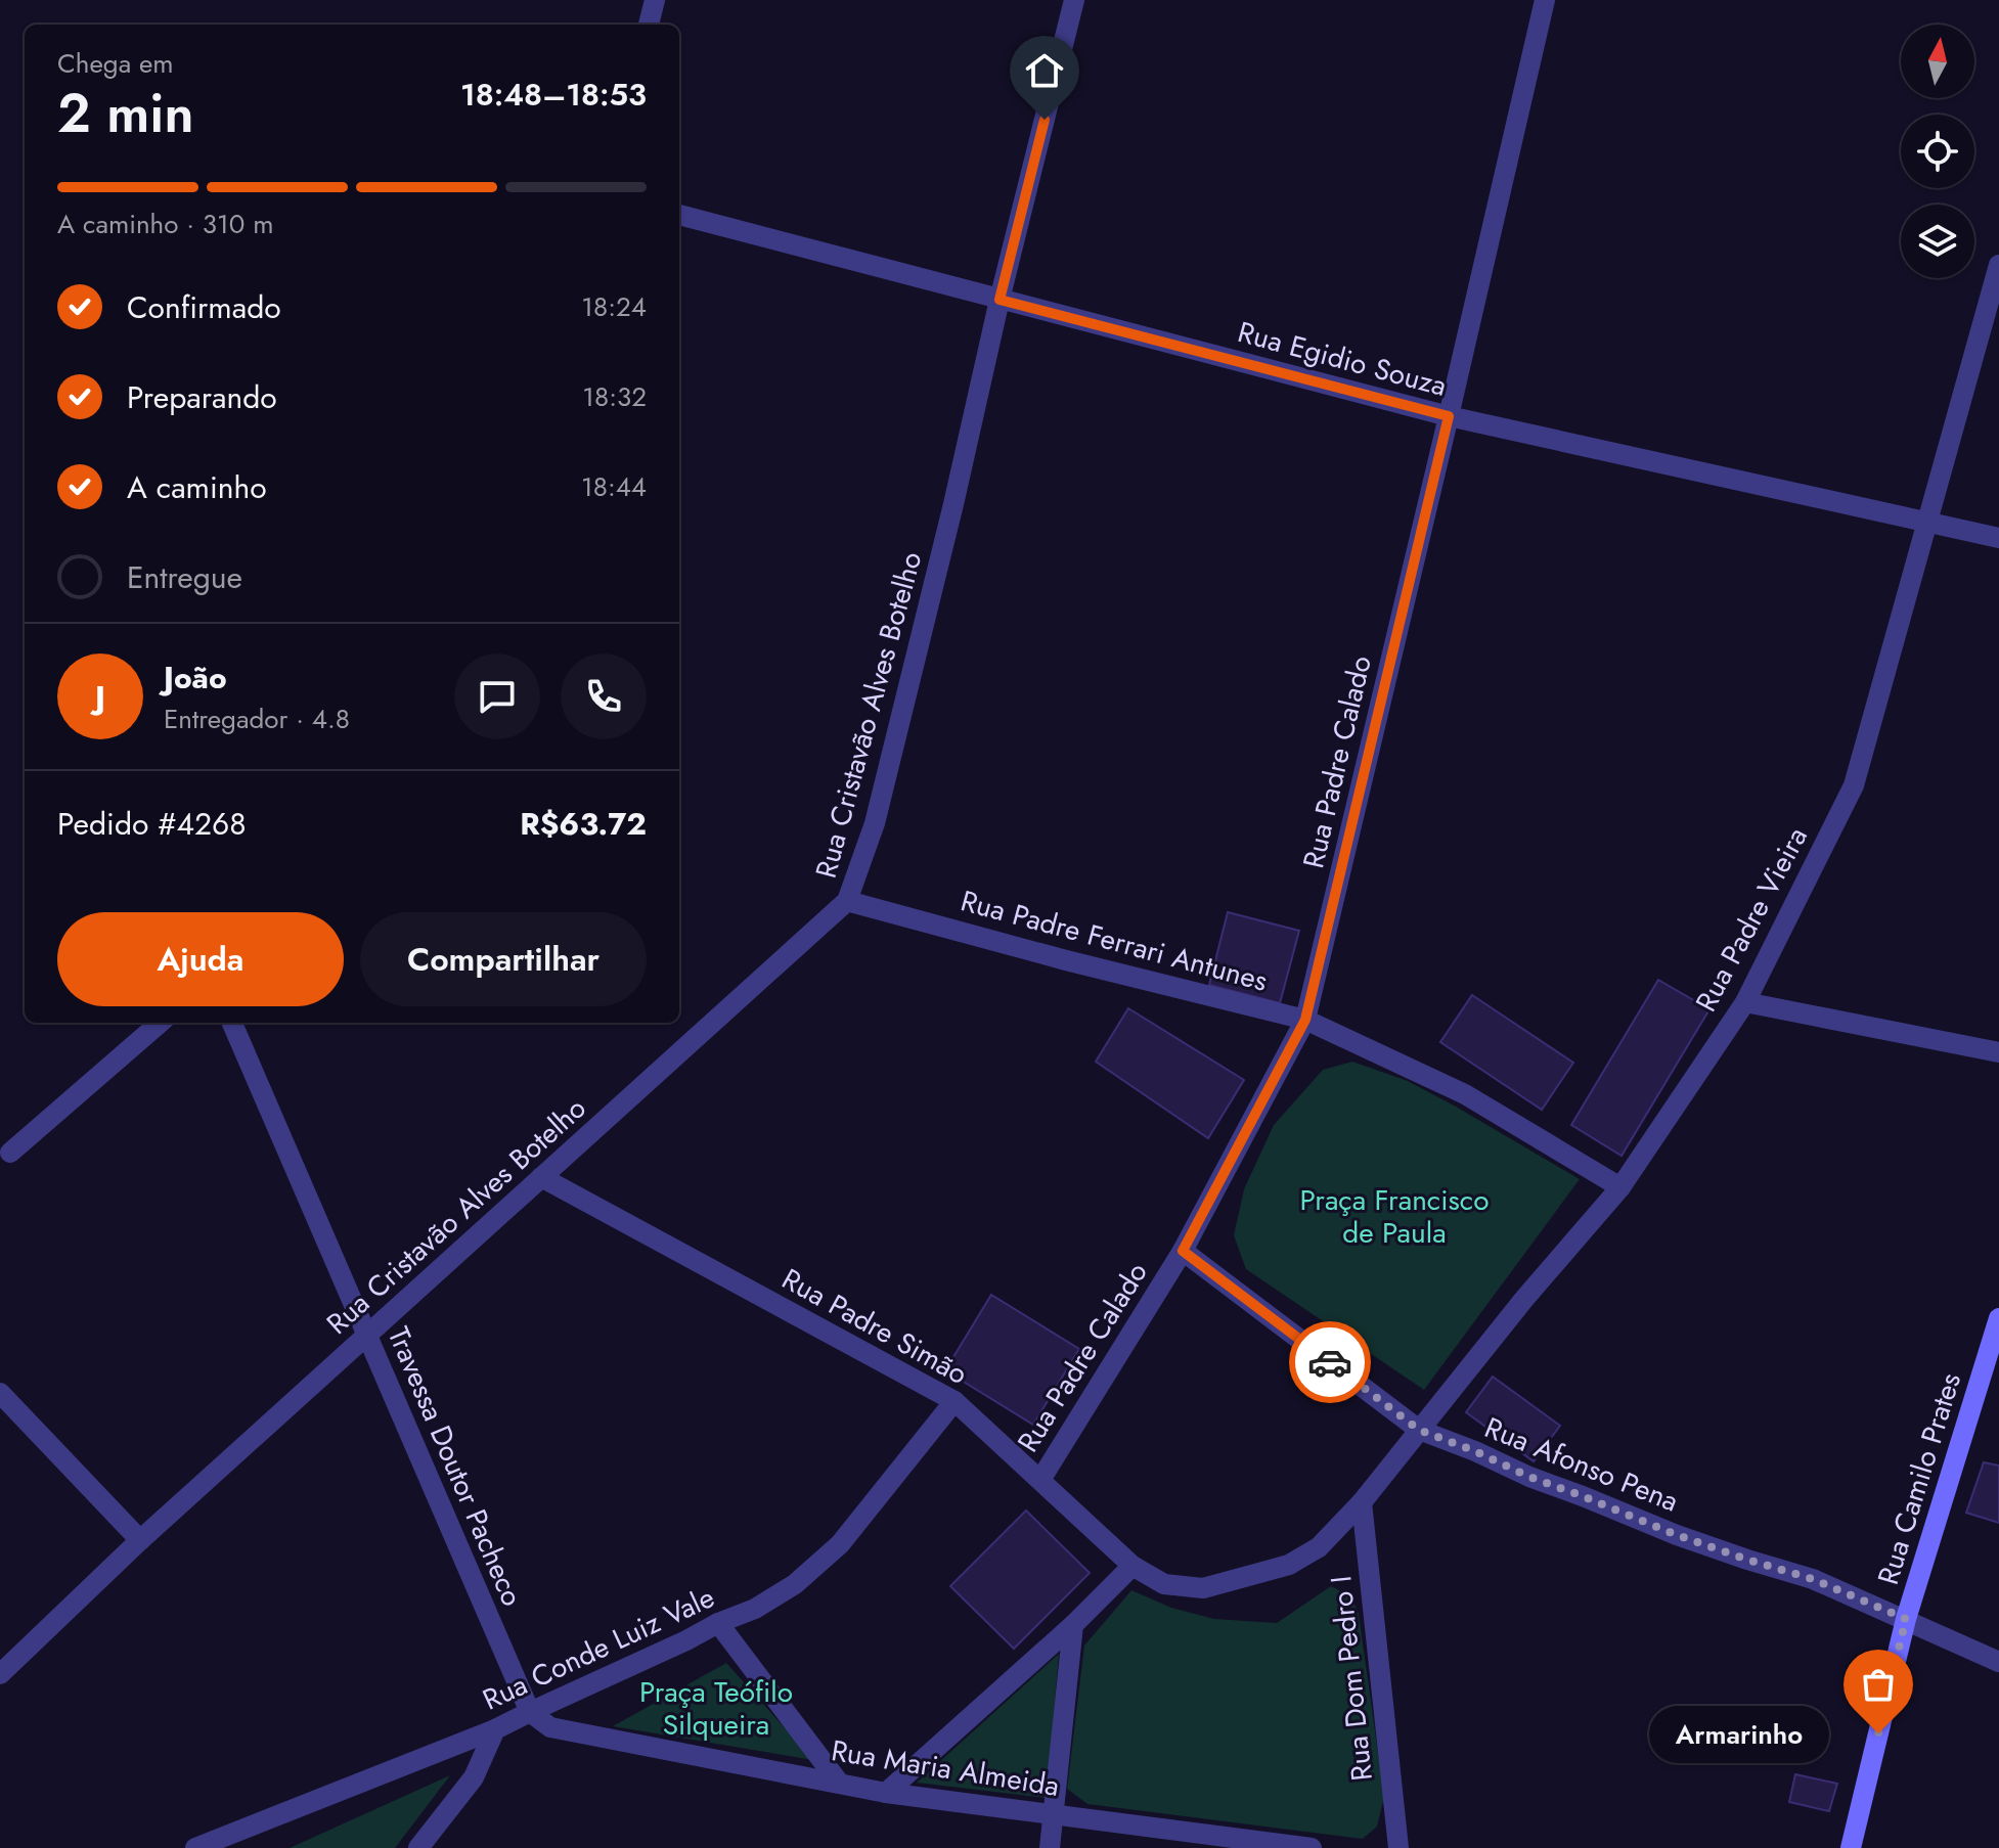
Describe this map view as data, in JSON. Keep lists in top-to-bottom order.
{
  "streets": {
    "street": [
      "Rua Egidio Souza",
      "Rua Cristavão Alves Botelho",
      "Rua Padre Calado",
      "Rua Padre Vieira",
      "Rua Padre Ferrari Antunes",
      "Rua Padre Simão",
      "Rua Afonso Pena",
      "Travessa Doutor Pacheco",
      "Rua Camilo Prates",
      "Rua Conde Luiz Vale",
      "Rua Dom Pedro I",
      "Rua Maria Almeida"
    ]
  },
  "crossings": [
    ["Rua Egidio Souza", "Rua Cristavão Alves Botelho"],
    ["Rua Egidio Souza", "Rua Padre Calado"],
    ["Rua Egidio Souza", "Rua Padre Vieira"],
    ["Rua Cristavão Alves Botelho", "Rua Padre Ferrari Antunes"],
    ["Rua Cristavão Alves Botelho", "Rua Padre Simão"],
    ["Rua Cristavão Alves Botelho", "Travessa Doutor Pacheco"],
    ["Rua Padre Calado", "Rua Padre Ferrari Antunes"],
    ["Rua Padre Calado", "Rua Padre Simão"],
    ["Rua Padre Calado", "Rua Afonso Pena"],
    ["Rua Padre Vieira", "Rua Padre Ferrari Antunes"],
    ["Rua Padre Vieira", "Rua Padre Simão"],
    ["Rua Padre Vieira", "Rua Afonso Pena"],
    ["Rua Padre Vieira", "Rua Dom Pedro I"],
    ["Rua Padre Simão", "Rua Conde Luiz Vale"],
    ["Rua Padre Simão", "Rua Dom Pedro I"],
    ["Rua Afonso Pena", "Rua Camilo Prates"],
    ["Travessa Doutor Pacheco", "Rua Conde Luiz Vale"],
    ["Travessa Doutor Pacheco", "Rua Maria Almeida"],
    ["Rua Conde Luiz Vale", "Rua Maria Almeida"]
  ],
  "parks": ["Praça Francisco de Paula", "Praça Teófilo Silqueira"],
  "places": ["Armarinho"],
  "north": "top",
  "page": {
    "heading": ["2 min", "Chega em", "18:48–18:53"],
    "panel": [
      "João",
      "Entregador · 4.8",
      "Pedido #4268",
      "R$63.72"
    ],
    "bar": "A caminho · 310 m",
    "list": [
      ["Confirmado", "18:24"],
      ["Preparando", "18:32"],
      ["A caminho", "18:44"],
      "Entregue"
    ],
    "round": "J",
    "buttons": ["Ajuda", "Compartilhar"],
    "bubble": "Armarinho"
  }
}
